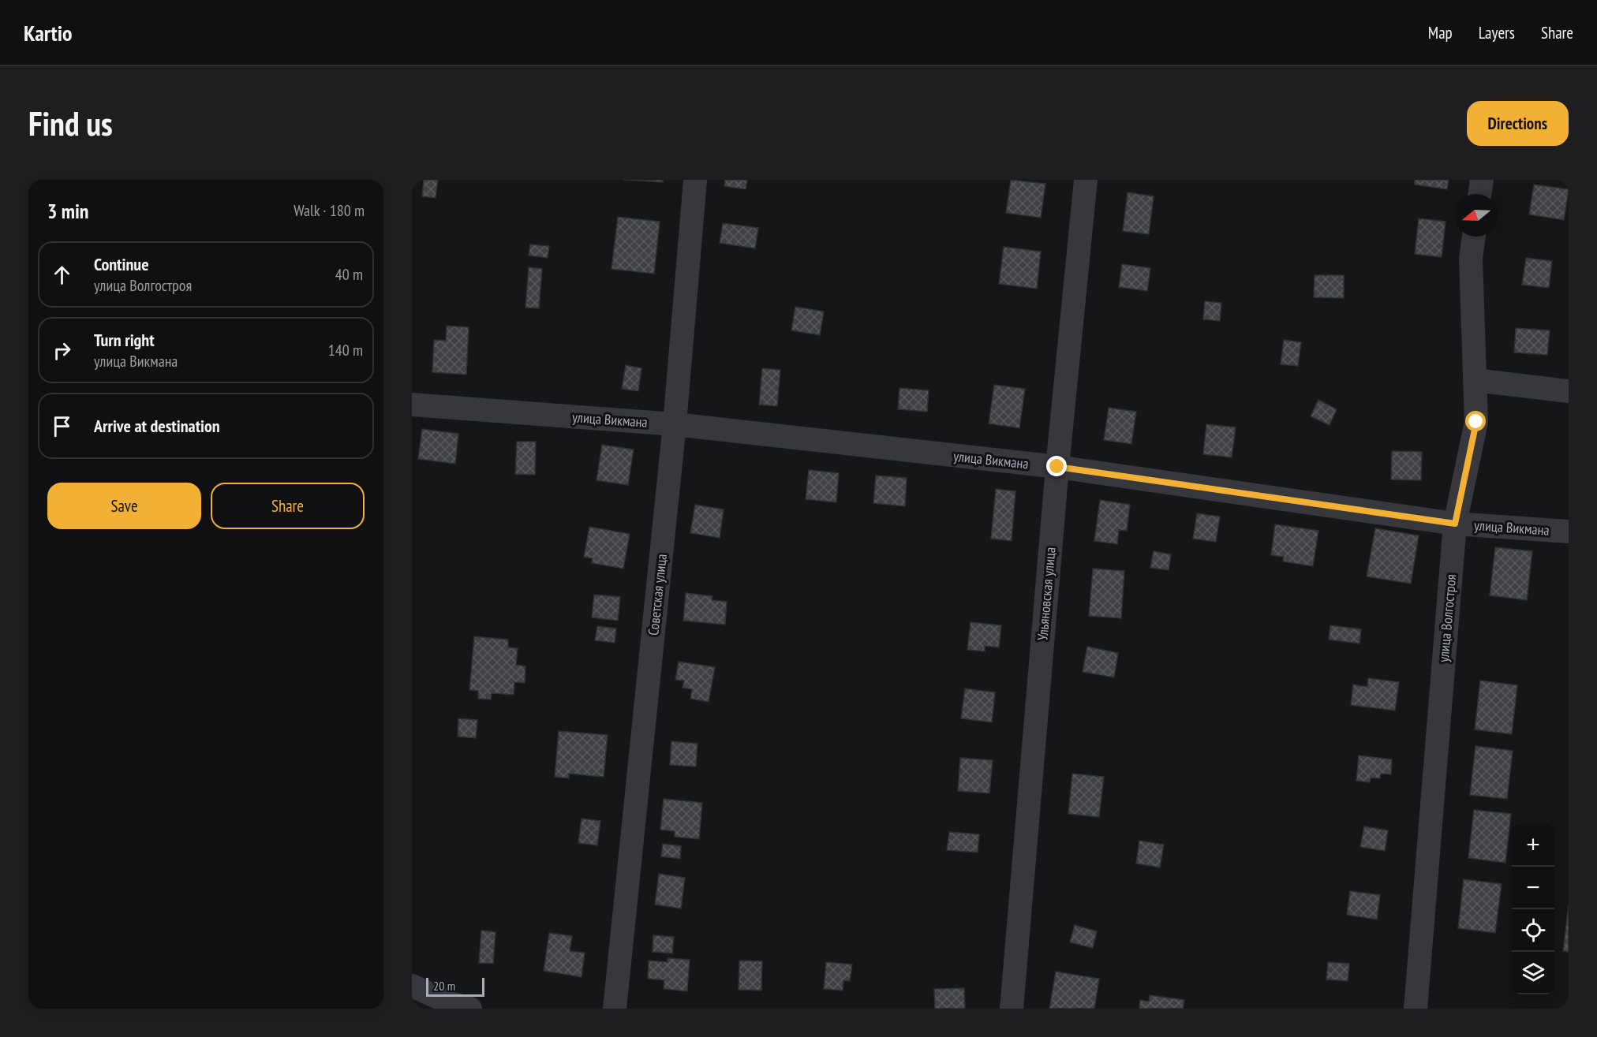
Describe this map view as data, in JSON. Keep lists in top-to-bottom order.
{
  "streets": {
    "street": [
      "улица Викмана",
      "Ульяновская улица",
      "Советская улица",
      "улица Волгостроя"
    ]
  },
  "crossings": [
    ["улица Викмана", "Ульяновская улица"],
    ["улица Викмана", "Советская улица"],
    ["улица Викмана", "улица Волгостроя"]
  ],
  "scale_bar": "20 m",
  "north": "left",
  "page": {
    "header": "Kartio",
    "nav": ["Map", "Layers", "Share"],
    "buttons": [
      "Directions",
      ["Save", "Share"]
    ],
    "title": "Find us",
    "heading": ["3 min", "Walk · 180 m"],
    "list": [
      ["Continue", "улица Волгостроя", "40 m"],
      ["Turn right", "улица Викмана", "140 m"],
      "Arrive at destination"
    ],
    "map_buttons": ["+", "−"],
    "scale": "20 m"
  }
}
